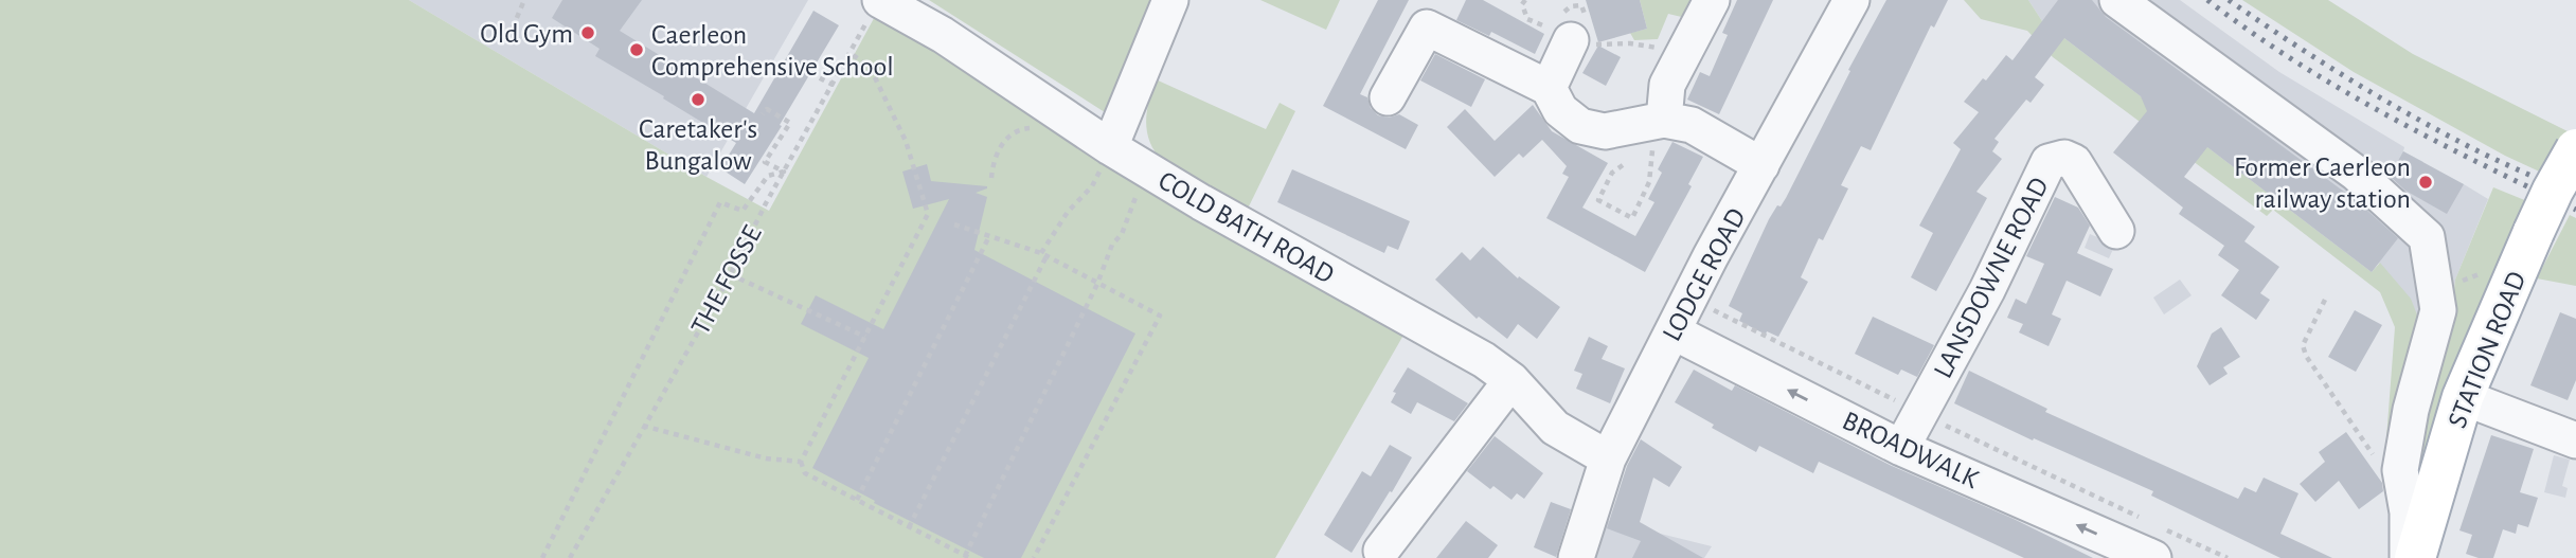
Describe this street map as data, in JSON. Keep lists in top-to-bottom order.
{
  "streets": {
    "main road": ["STATION ROAD"],
    "street": [
      "COLD BATH ROAD",
      "LODGE ROAD",
      "LANSDOWNE ROAD",
      "BROADWALK"
    ],
    "path": ["THE FOSSE"]
  },
  "crossings": [
    ["COLD BATH ROAD", "LODGE ROAD"],
    ["COLD BATH ROAD", "THE FOSSE"],
    ["LODGE ROAD", "BROADWALK"],
    ["LANSDOWNE ROAD", "BROADWALK"]
  ],
  "one_way": ["BROADWALK"],
  "places": [
    "Old Gym",
    "Caerleon Comprehensive School",
    "Caretaker's Bungalow",
    "Former Caerleon railway station"
  ]
}
